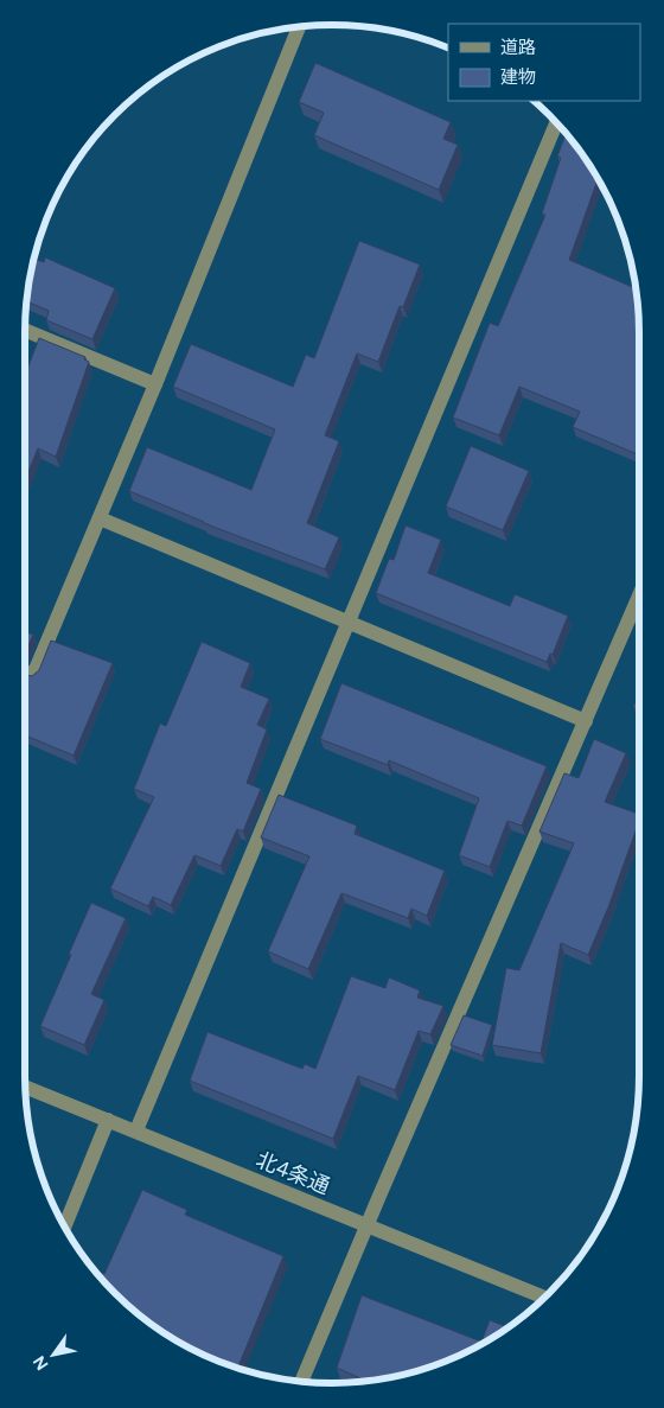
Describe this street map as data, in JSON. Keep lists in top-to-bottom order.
{
  "streets": {
    "street": ["北4条通"]
  },
  "legend": ["道路", "建物"],
  "north": "bottom left"
}
